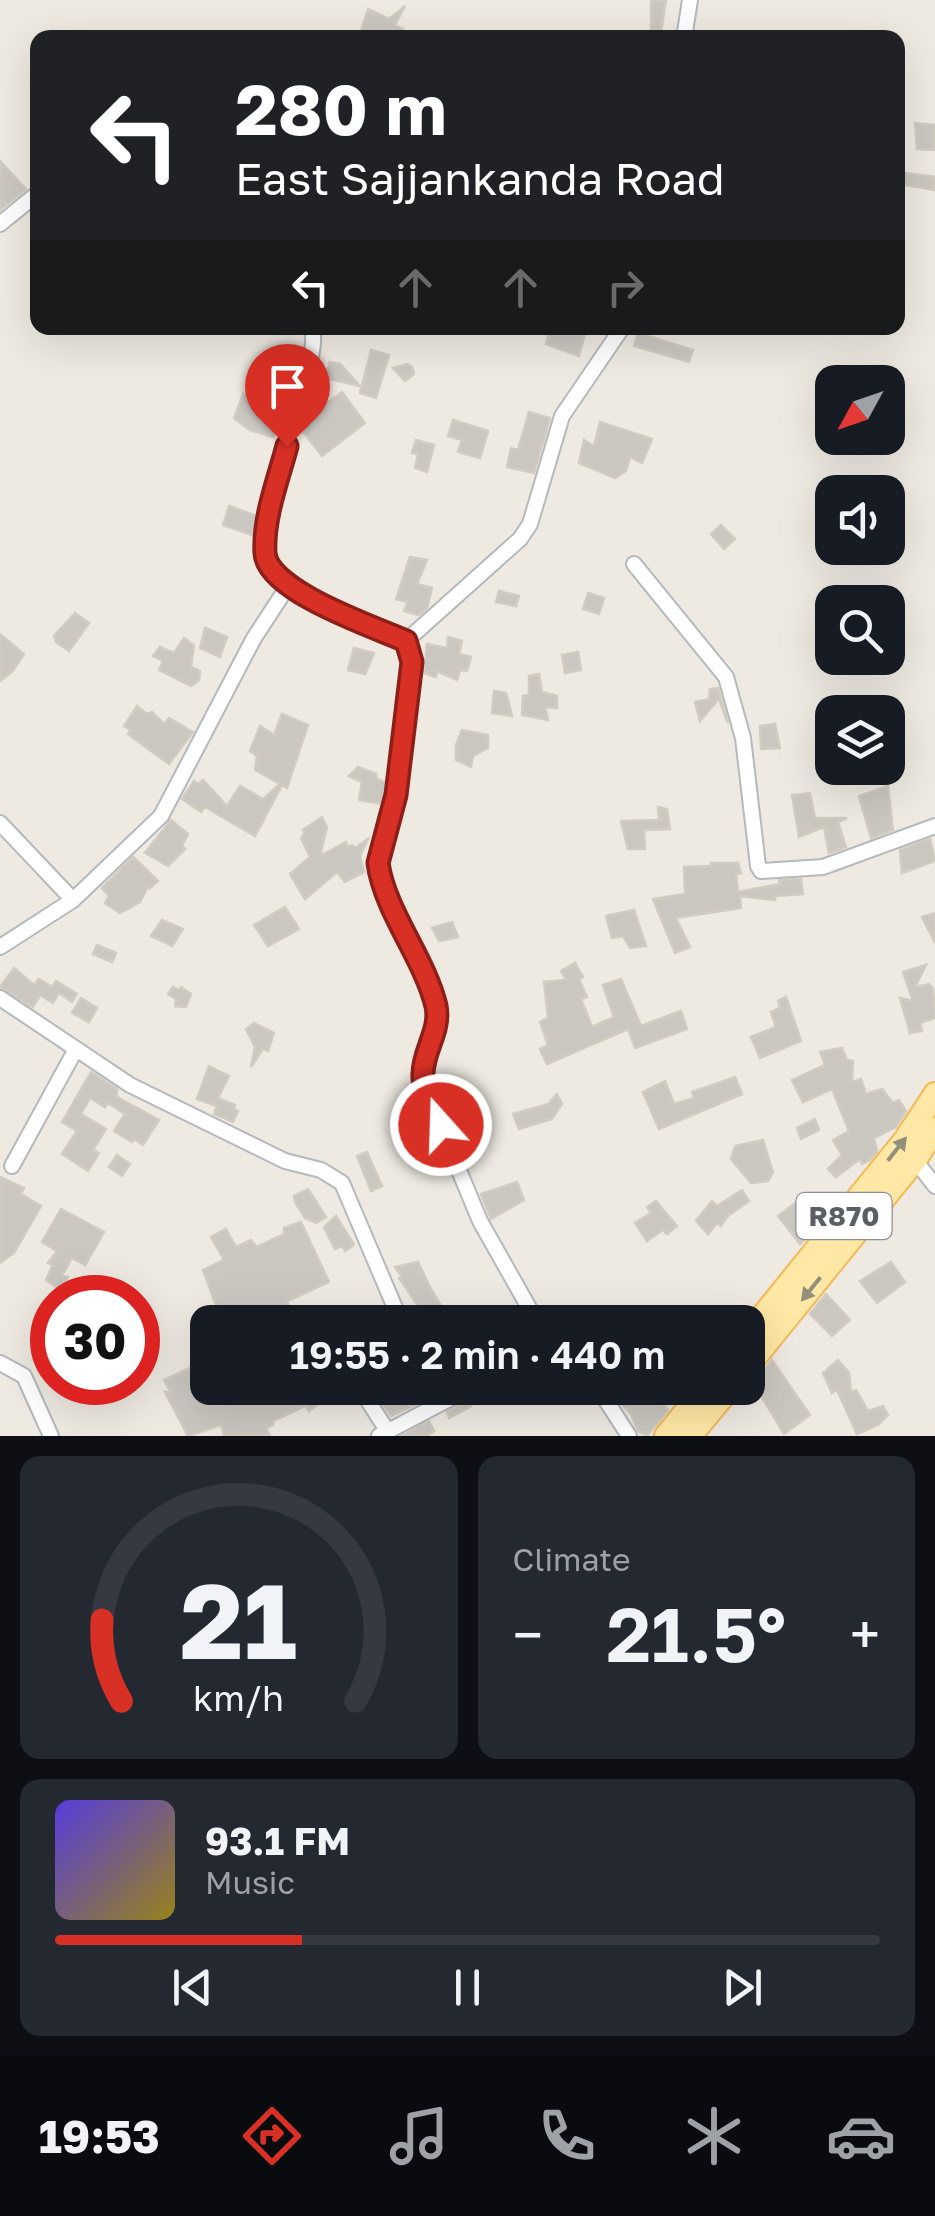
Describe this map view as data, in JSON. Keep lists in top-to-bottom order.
{
  "streets": {
    "main road": ["R870"]
  },
  "north": "bottom left",
  "page": {
    "turn": ["280 m", "East Sajjankanda Road"],
    "limit": "30",
    "trip": "19:55 · 2 min · 440 m",
    "tile": "Climate",
    "heat": ["−", "21.5°", "+"],
    "song": ["93.1 FM", "Music"],
    "tabs": "19:53",
    "gauge": ["21", "km/h"]
  }
}
